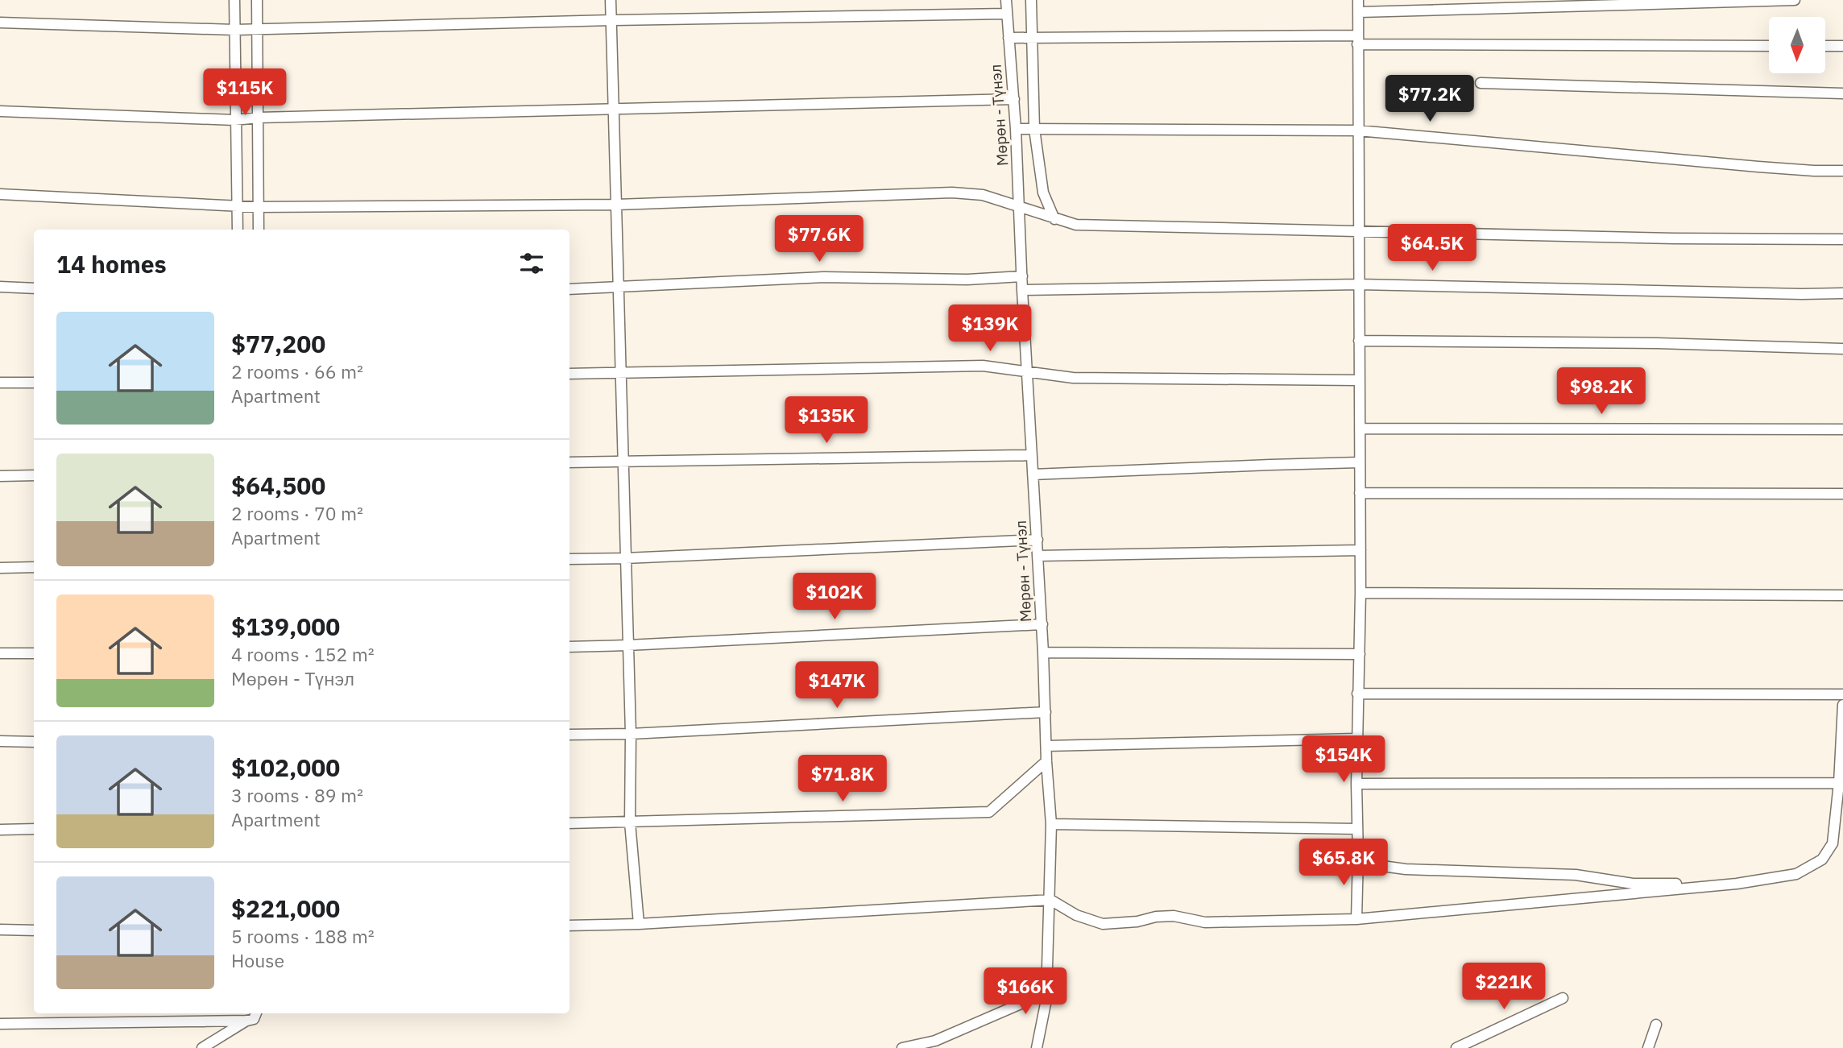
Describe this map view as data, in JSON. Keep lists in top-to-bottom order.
{
  "streets": {
    "street": ["Мөрөн - Түнэл"]
  },
  "north": "bottom",
  "page": {
    "price": [
      "$115K",
      "$77.2K",
      "$77.6K",
      "$64.5K",
      "$139K",
      "$98.2K",
      "$135K",
      "$102K",
      "$147K",
      "$154K",
      "$71.8K",
      "$65.8K",
      "$221K",
      "$166K"
    ],
    "heading": "14 homes",
    "list": [
      {
        "name": "$77,200",
        "note": "2 rooms · 66 m² · Apartment"
      },
      {
        "name": "$64,500",
        "note": "2 rooms · 70 m² · Apartment"
      },
      {
        "name": "$139,000",
        "note": "4 rooms · 152 m² · Мөрөн - Түнэл"
      },
      {
        "name": "$102,000",
        "note": "3 rooms · 89 m² · Apartment"
      },
      {
        "name": "$221,000",
        "note": "5 rooms · 188 m² · House"
      }
    ]
  }
}
